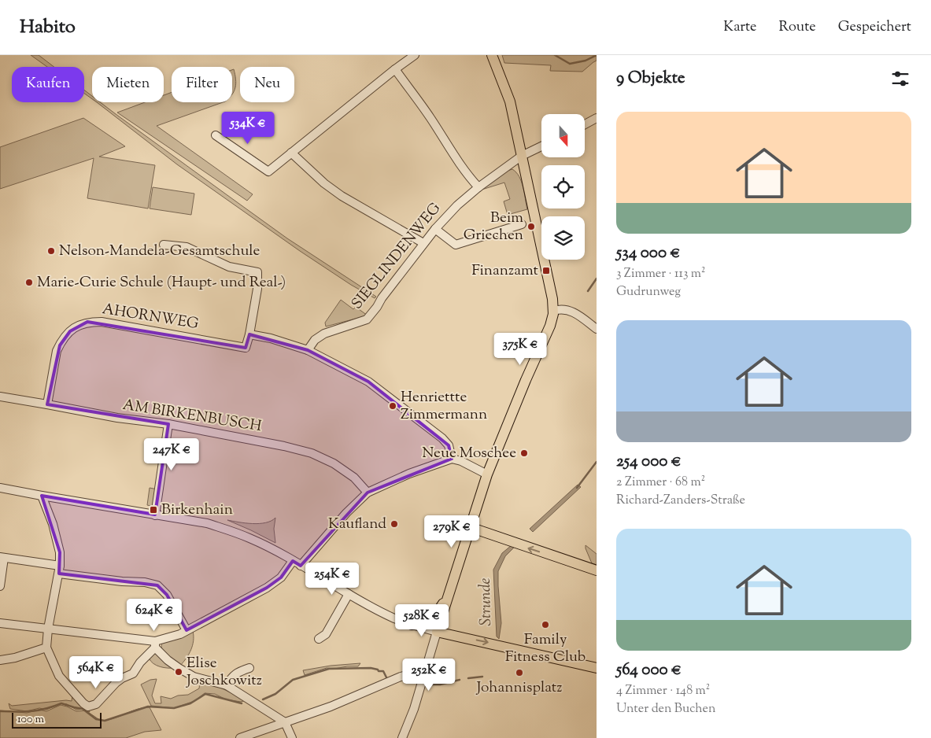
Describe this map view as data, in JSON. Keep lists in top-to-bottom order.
{
  "streets": {
    "street": ["SIEGLINDENWEG", "AHORNWEG", "AM BIRKENBUSCH"]
  },
  "crossings": [
    ["AHORNWEG", "AM BIRKENBUSCH"]
  ],
  "water": ["Strunde"],
  "places": {
    "other": [
      "Beim Griechen",
      "Nelson-Mandela-Gesamtschule",
      "Marie-Curie Schule (Haupt- und Real-)",
      "Henriettte Zimmermann",
      "Neue Moschee",
      "Kaufland",
      "Family Fitness Club",
      "Elise Joschkowitz",
      "Johannisplatz"
    ],
    "transit": ["Finanzamt", "Birkenhain"]
  },
  "scale_bar": "100 m",
  "north": "bottom",
  "page": {
    "header": "Habito",
    "nav": ["Karte", "Route", "Gespeichert"],
    "heading": "9 Objekte",
    "chip": [
      "Kaufen",
      "Mieten",
      "Filter",
      "Neu"
    ],
    "list": [
      {
        "name": "534 000 €",
        "note": "3 Zimmer · 113 m² · Gudrunweg"
      },
      {
        "name": "254 000 €",
        "note": "2 Zimmer · 68 m² · Richard-Zanders-Straße"
      },
      {
        "name": "564 000 €",
        "note": "4 Zimmer · 148 m² · Unter den Buchen"
      }
    ],
    "price": [
      "534K €",
      "375K €",
      "247K €",
      "279K €",
      "254K €",
      "624K €",
      "528K €",
      "564K €",
      "252K €"
    ],
    "scale": "100 m"
  }
}
